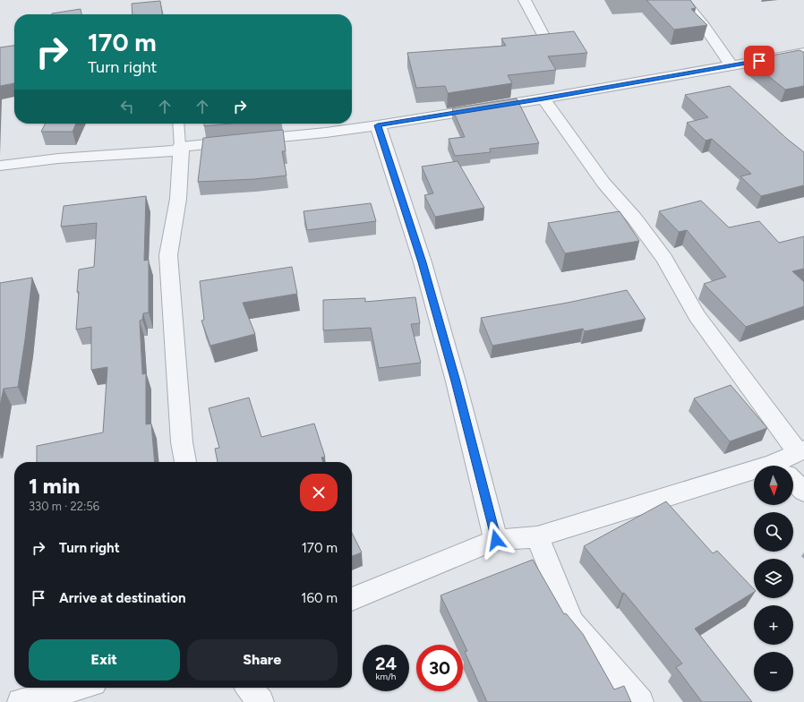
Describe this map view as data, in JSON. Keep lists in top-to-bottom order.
{
  "north": "bottom",
  "page": {
    "turn": ["170 m", "Turn right"],
    "heading": ["1 min", "330 m · 22:56"],
    "map_buttons": ["+", "−"],
    "list": [
      {
        "name": "Turn right",
        "value": "170 m"
      },
      {
        "name": "Arrive at destination",
        "value": "160 m"
      }
    ],
    "buttons": ["Exit", "Share"],
    "speed": "24 km/h",
    "limit": "30"
  }
}
